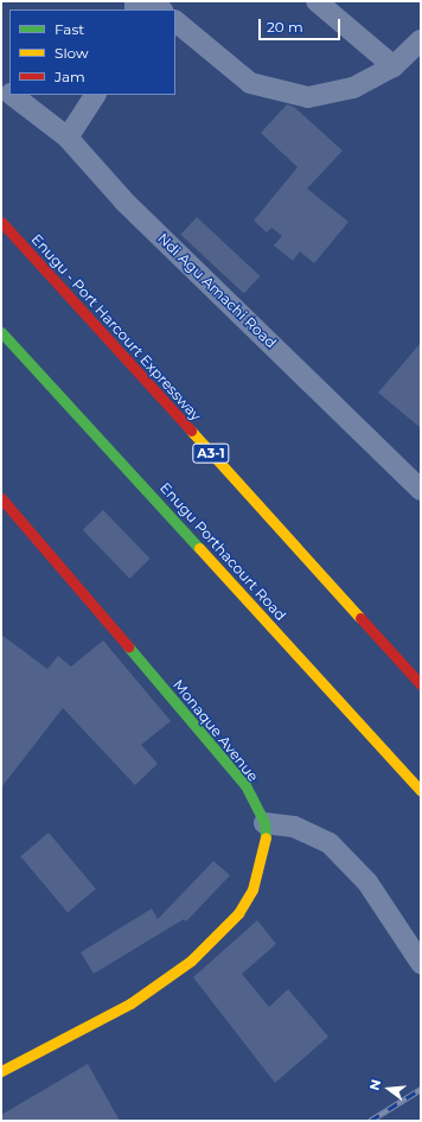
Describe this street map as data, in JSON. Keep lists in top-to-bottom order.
{
  "streets": {
    "main road": [
      "Enugu - Port Harcourt Expressway",
      "A3-1",
      "Enugu Porthacourt Road",
      "Monaque Avenue"
    ],
    "street": ["Ndi Agu Amachi Road"]
  },
  "legend": ["Fast", "Slow", "Jam"],
  "scale_bar": "20 m",
  "north": "left"
}
